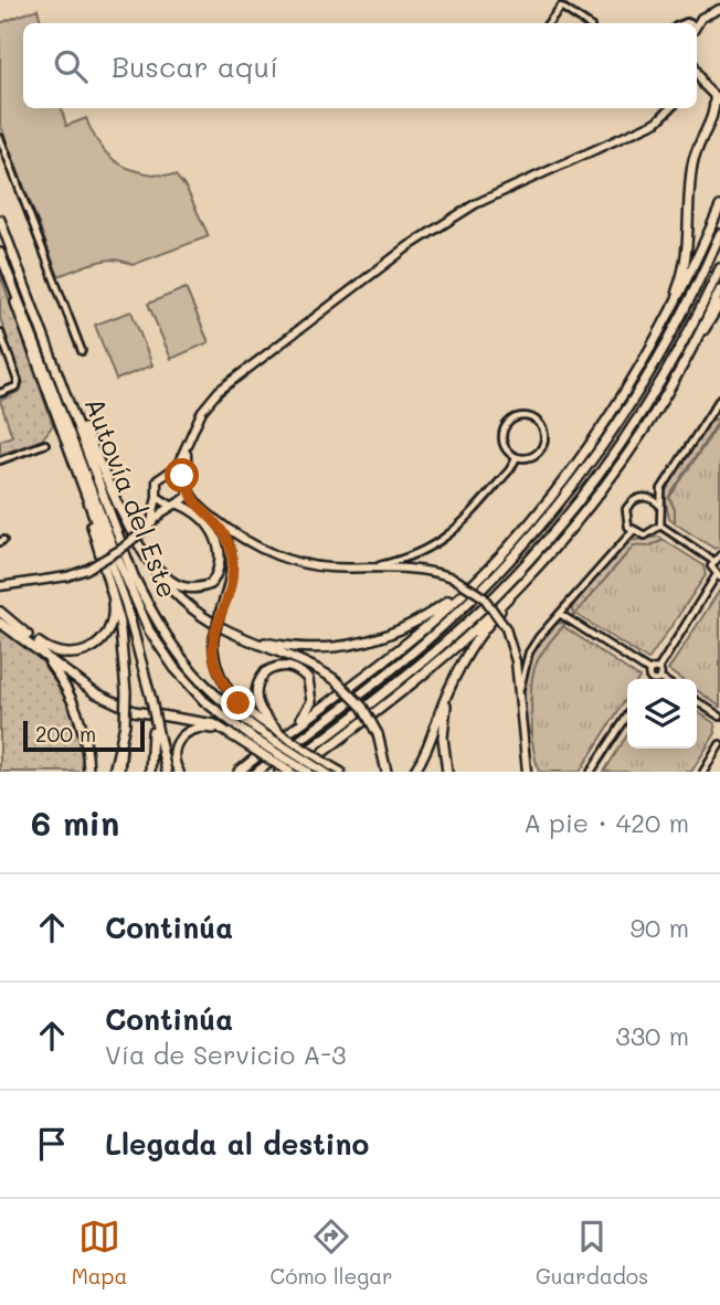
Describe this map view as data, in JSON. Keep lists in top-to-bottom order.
{
  "streets": {
    "highway": ["Autovía del Este"]
  },
  "scale_bar": "200 m",
  "page": {
    "search": "Buscar aquí",
    "scale": "200 m",
    "heading": ["6 min", "A pie · 420 m"],
    "list": [
      ["Continúa", "90 m"],
      ["Continúa", "Vía de Servicio A-3", "330 m"],
      "Llegada al destino"
    ],
    "nav": ["Mapa", "Cómo llegar", "Guardados"]
  }
}
